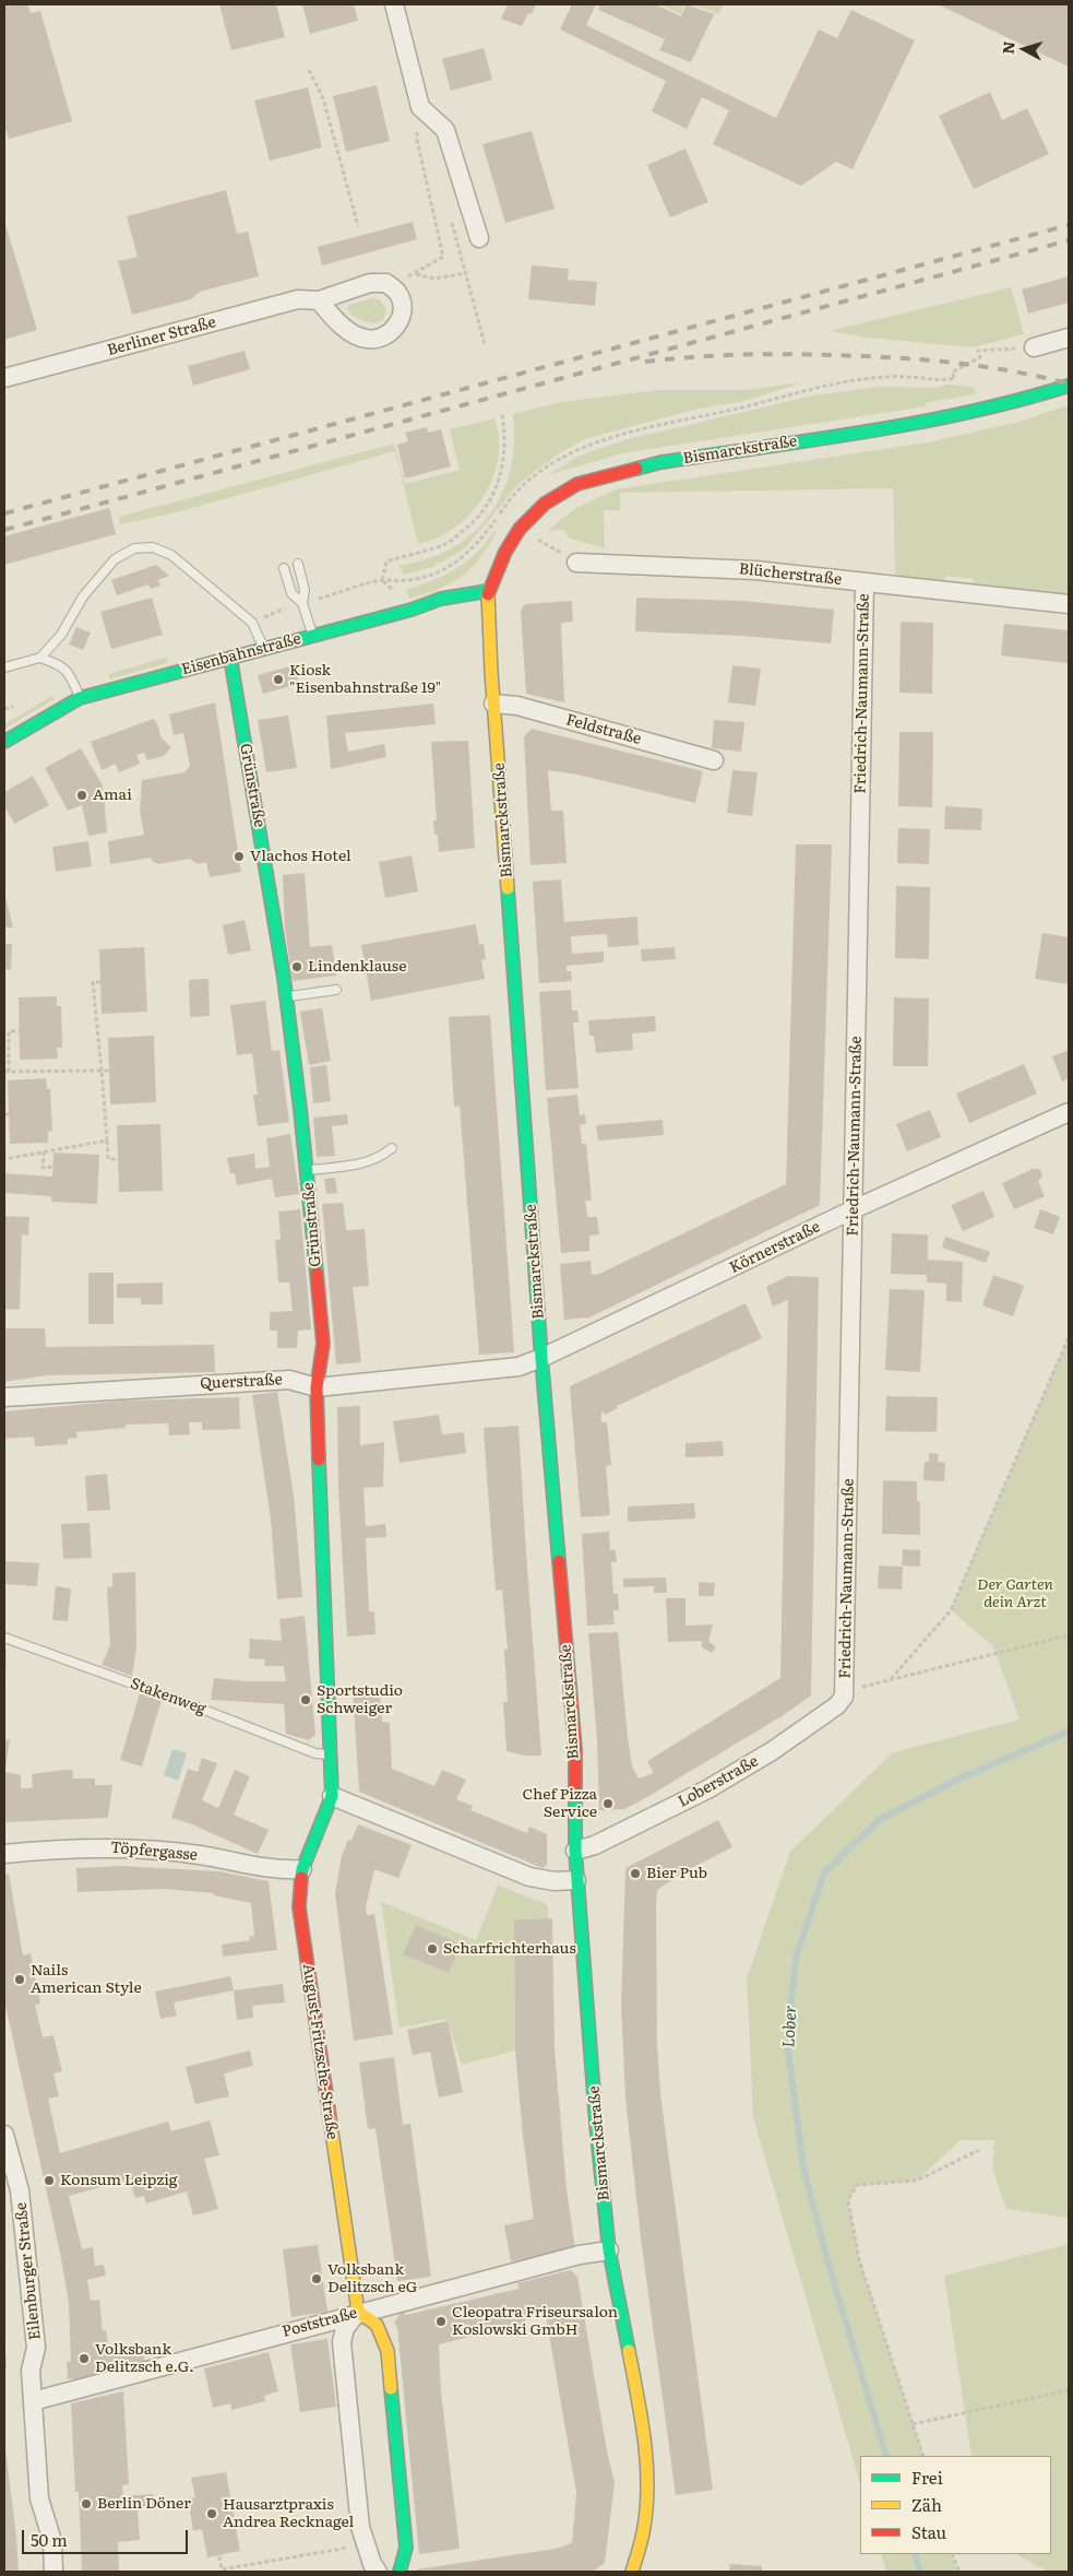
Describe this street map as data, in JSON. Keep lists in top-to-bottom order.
{
  "streets": {
    "street": [
      "Berliner Straße",
      "Bismarckstraße",
      "Blücherstraße",
      "Eisenbahnstraße",
      "Friedrich-Naumann-Straße",
      "Feldstraße",
      "Grünstraße",
      "Körnerstraße",
      "Querstraße",
      "Loberstraße",
      "Töpfergasse",
      "August-Fritzsche-Straße",
      "Eilenburger Straße",
      "Poststraße"
    ],
    "lane": ["Stakenweg"]
  },
  "crossings": [
    ["Bismarckstraße", "Eisenbahnstraße"],
    ["Bismarckstraße", "Feldstraße"],
    ["Bismarckstraße", "Körnerstraße"],
    ["Bismarckstraße", "Querstraße"],
    ["Bismarckstraße", "Loberstraße"],
    ["Bismarckstraße", "Poststraße"],
    ["Blücherstraße", "Friedrich-Naumann-Straße"],
    ["Eisenbahnstraße", "Grünstraße"],
    ["Friedrich-Naumann-Straße", "Körnerstraße"],
    ["Friedrich-Naumann-Straße", "Loberstraße"],
    ["Grünstraße", "Querstraße"],
    ["Grünstraße", "Stakenweg"],
    ["Grünstraße", "August-Fritzsche-Straße"],
    ["Körnerstraße", "Querstraße"],
    ["Töpfergasse", "August-Fritzsche-Straße"],
    ["August-Fritzsche-Straße", "Poststraße"],
    ["Eilenburger Straße", "Poststraße"]
  ],
  "water": ["Lober"],
  "parks": ["Der Garten dein Arzt"],
  "places": [
    "Kiosk \"Eisenbahnstraße 19\"",
    "Amai",
    "Vlachos Hotel",
    "Lindenklause",
    "Sportstudio Schweiger",
    "Chef Pizza Service",
    "Bier Pub",
    "Scharfrichterhaus",
    "Nails American Style",
    "Konsum Leipzig",
    "Volksbank Delitzsch eG",
    "Cleopatra Friseursalon Koslowski GmbH",
    "Volksbank Delitzsch e.G.",
    "Berlin Döner",
    "Hausarztpraxis Andrea Recknagel"
  ],
  "legend": ["Frei", "Zäh", "Stau"],
  "scale_bar": "50 m",
  "north": "left"
}
